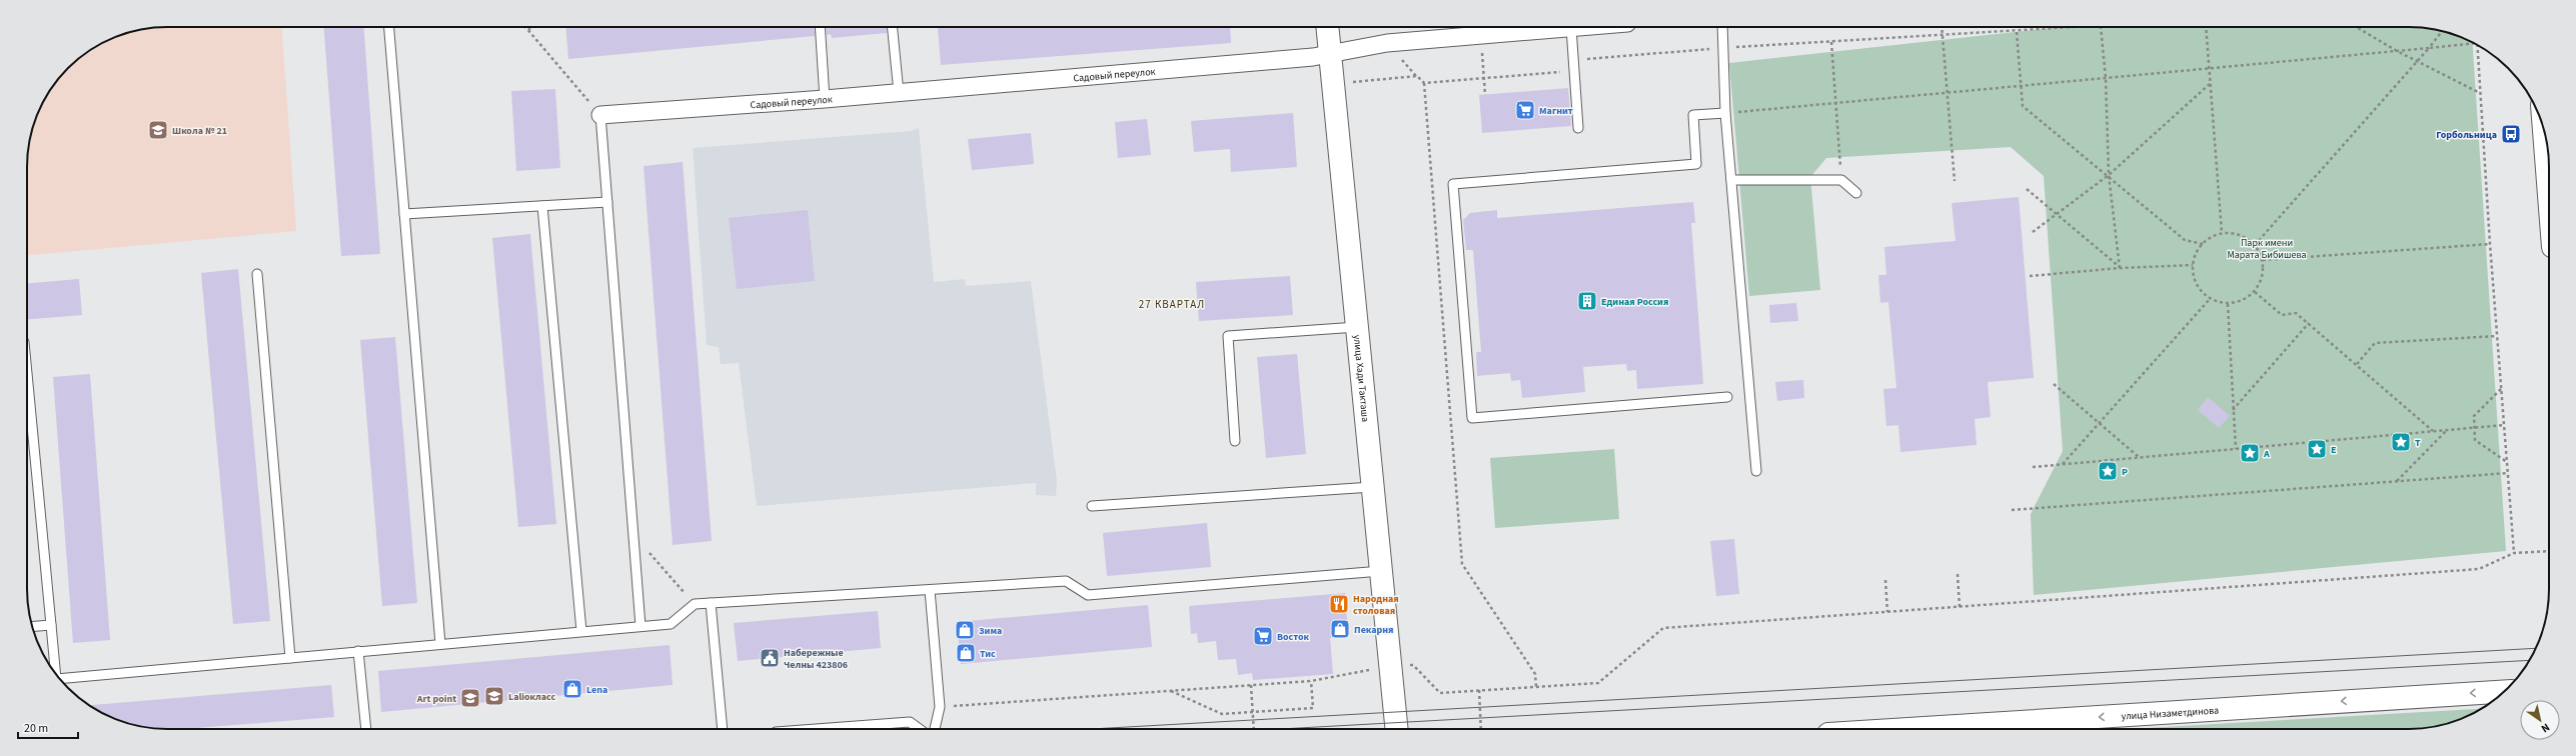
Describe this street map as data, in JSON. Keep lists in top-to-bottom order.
{
  "streets": {
    "main road": ["улица Хади Такташа", "улица Низаметдинова"],
    "street": ["Садовый переулок"]
  },
  "crossings": [
    ["Садовый переулок", "улица Хади Такташа"]
  ],
  "one_way": ["улица Низаметдинова"],
  "districts": ["27 КВАРТАЛ"],
  "parks": ["Парк имени Марата Бибишева"],
  "places": {
    "supermarket": ["Магнит", "Восток"],
    "school or university": ["Школа № 21", "Lalioкласс", "Art point"],
    "bus stop": ["Горбольница"],
    "building": ["Единая Россия"],
    "place": [
      "Т",
      "Е",
      "А",
      "Р"
    ],
    "restaurant": ["Народная столовая"],
    "shop": [
      "Пекарня",
      "Зима",
      "Тис",
      "Lena"
    ],
    "public building": ["Набережные Челны 423806"]
  },
  "scale_bar": "20 m",
  "north": "bottom right"
}
